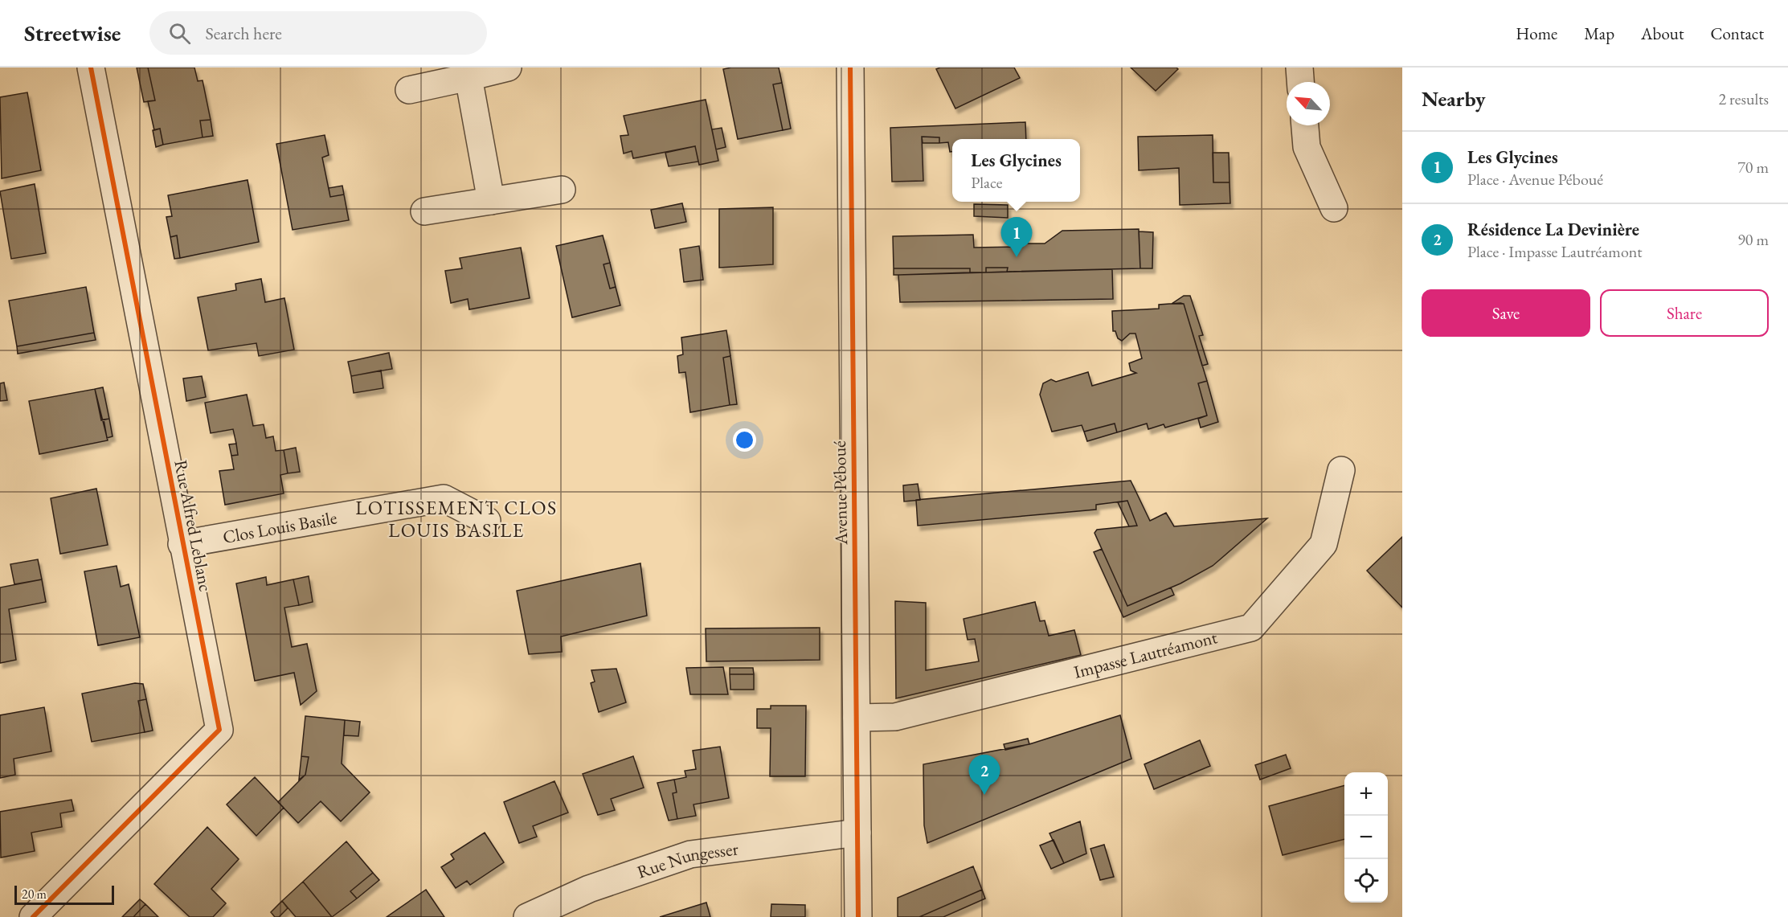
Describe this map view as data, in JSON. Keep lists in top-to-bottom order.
{
  "streets": {
    "street": [
      "Avenue Péboué",
      "Rue Alfred Leblanc",
      "Clos Louis Basile",
      "Impasse Lautréamont",
      "Rue Nungesser"
    ]
  },
  "crossings": [
    ["Avenue Péboué", "Impasse Lautréamont"],
    ["Avenue Péboué", "Rue Nungesser"],
    ["Rue Alfred Leblanc", "Clos Louis Basile"]
  ],
  "districts": ["LOTISSEMENT CLOS LOUIS BASILE"],
  "scale_bar": "20 m",
  "north": "top left",
  "page": {
    "header": "Streetwise",
    "search": "Search here",
    "nav": [
      "Home",
      "Map",
      "About",
      "Contact"
    ],
    "heading": ["Nearby", "2 results"],
    "list": [
      {
        "mark": "1",
        "name": "Les Glycines",
        "note": "Place · Avenue Péboué",
        "value": "70 m"
      },
      {
        "mark": "2",
        "name": "Résidence La Devinière",
        "note": "Place · Impasse Lautréamont",
        "value": "90 m"
      }
    ],
    "popup": ["Les Glycines", "Place"],
    "pins": ["1", "2"],
    "buttons": ["Save", "Share"],
    "map_buttons": ["+", "−"],
    "scale": "20 m"
  }
}
